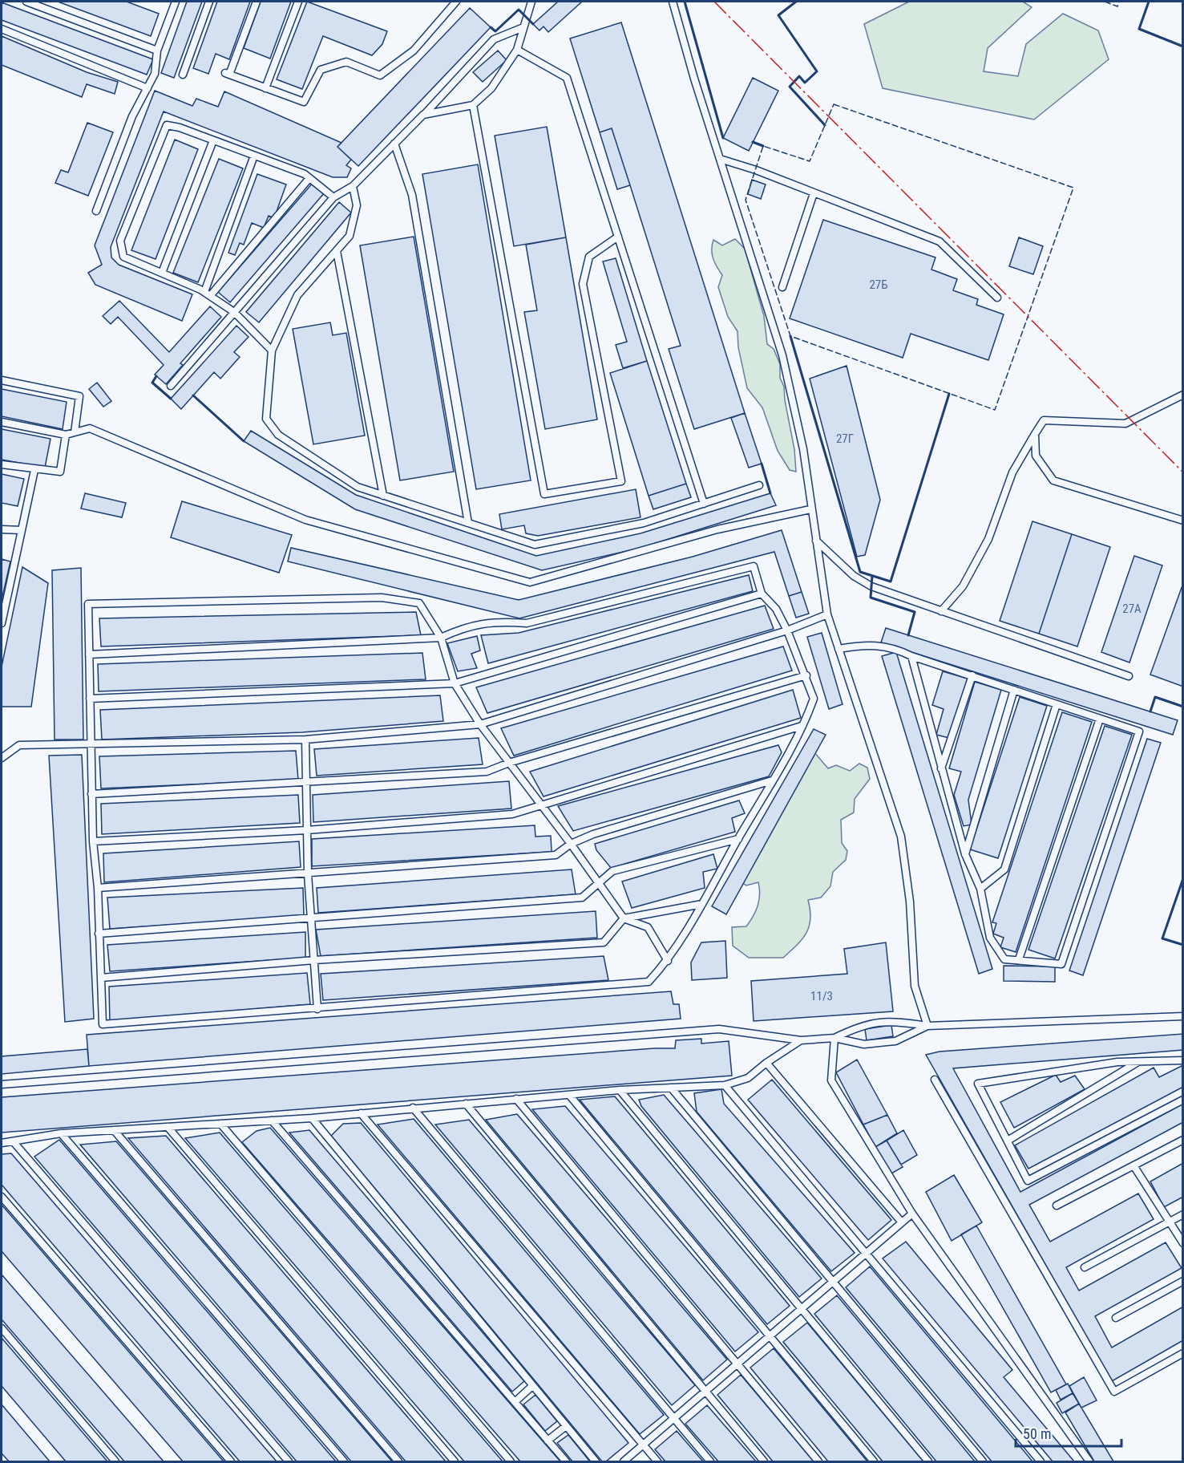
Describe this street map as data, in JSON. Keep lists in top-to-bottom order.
{
  "house_numbers": [
    "27Б",
    "27Г",
    "27А",
    "11/3"
  ],
  "scale_bar": "50 m"
}
